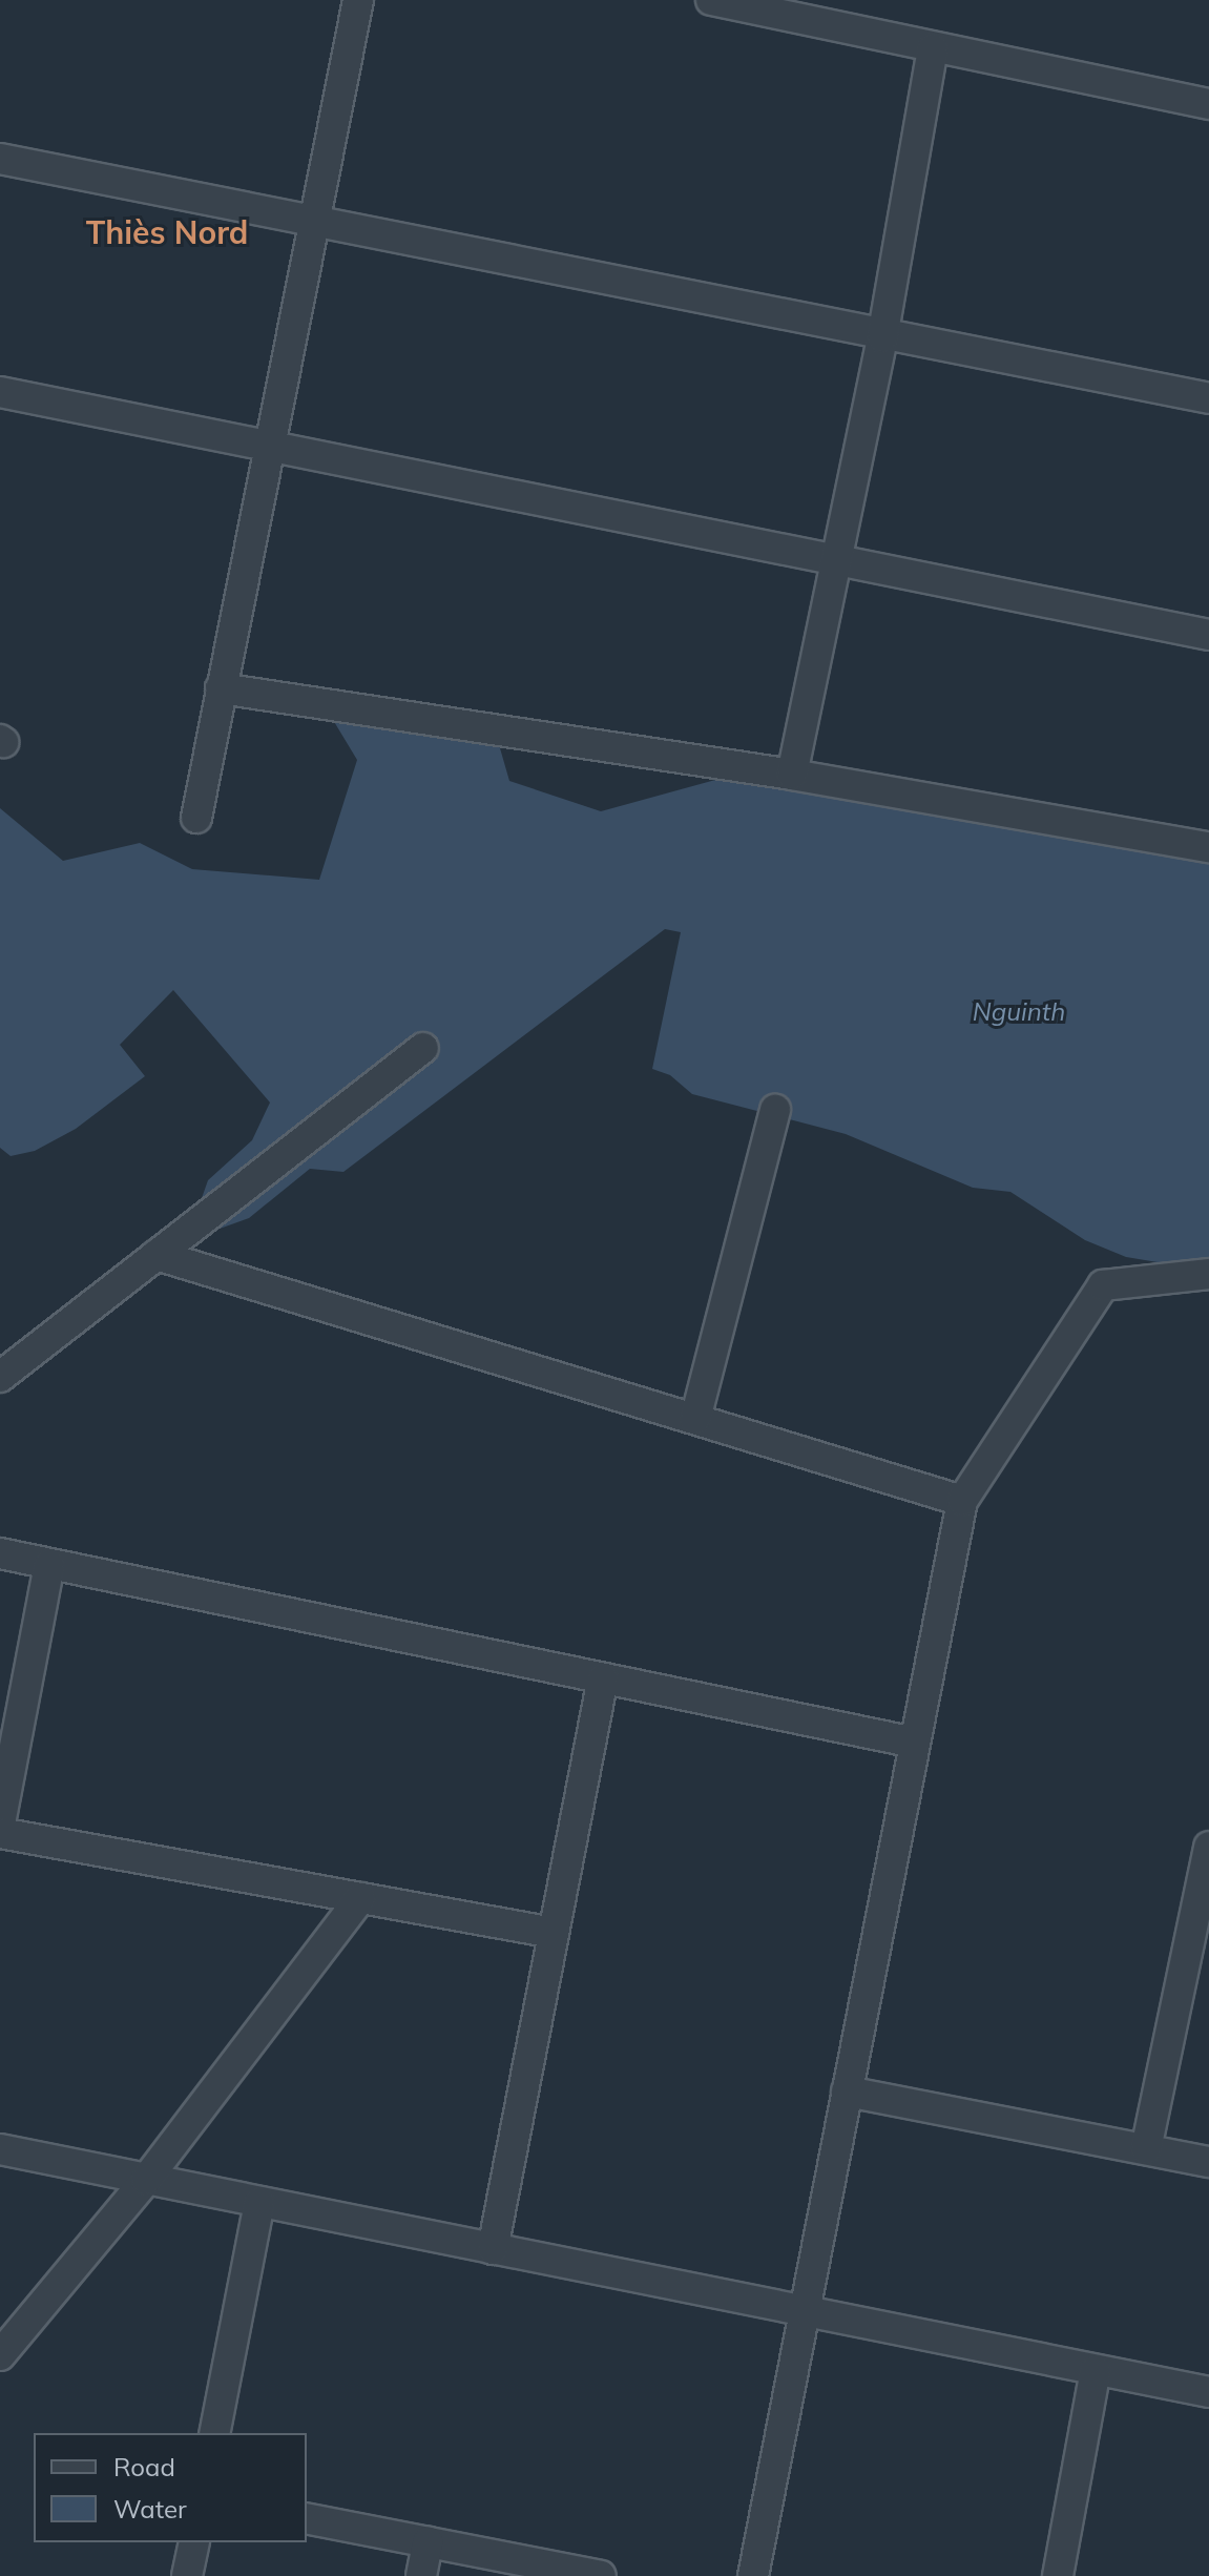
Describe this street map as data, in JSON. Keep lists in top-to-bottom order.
{
  "districts": ["Thiès Nord"],
  "water": ["Nguinth"],
  "legend": ["Road", "Water"]
}
